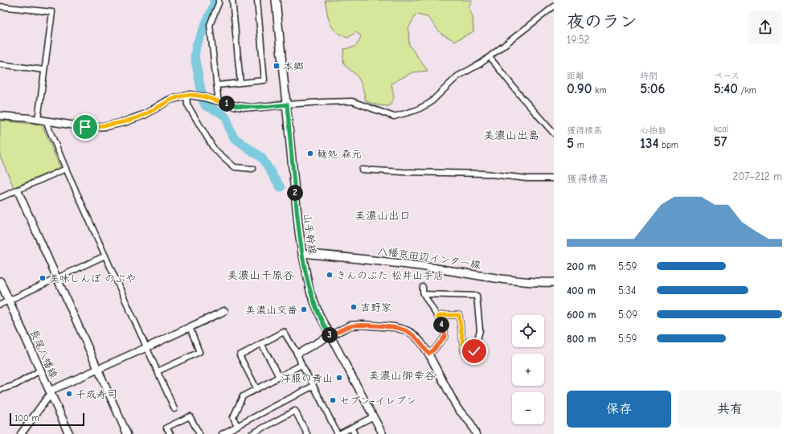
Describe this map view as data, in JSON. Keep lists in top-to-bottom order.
{
  "streets": {
    "main road": ["山手幹線", "八幡京田辺インター線", "長尾八幡線"]
  },
  "crossings": [
    ["山手幹線", "八幡京田辺インター線"]
  ],
  "districts": [
    "美濃山出島",
    "美濃山出口",
    "美濃山千原谷",
    "美濃山御幸谷"
  ],
  "places": {
    "transit": ["本郷"],
    "other": [
      "麺処 森元",
      "きんのぶた 松井山手店",
      "美味しんぼ のぶや",
      "吉野家",
      "美濃山交番",
      "洋服の青山",
      "千成寿司",
      "セブン-イレブン"
    ]
  },
  "scale_bar": "100 m",
  "page": {
    "heading": ["夜のラン", "19:52"],
    "stats": [
      ["距離", "0.90 km"],
      ["時間", "5:06"],
      ["ペース", "5:40 /km"],
      ["獲得標高", "5 m"],
      ["心拍数", "134 bpm"],
      ["kcal", "57"]
    ],
    "pins": [
      "1",
      "2",
      "4",
      "3"
    ],
    "chart": ["獲得標高", "207–212 m"],
    "list": [
      {
        "name": "200 m",
        "note": "5:59"
      },
      {
        "name": "400 m",
        "note": "5:34"
      },
      {
        "name": "600 m",
        "note": "5:09"
      },
      {
        "name": "800 m",
        "note": "5:59"
      }
    ],
    "map_buttons": ["+", "−"],
    "buttons": ["保存", "共有"],
    "scale": "100 m"
  }
}
